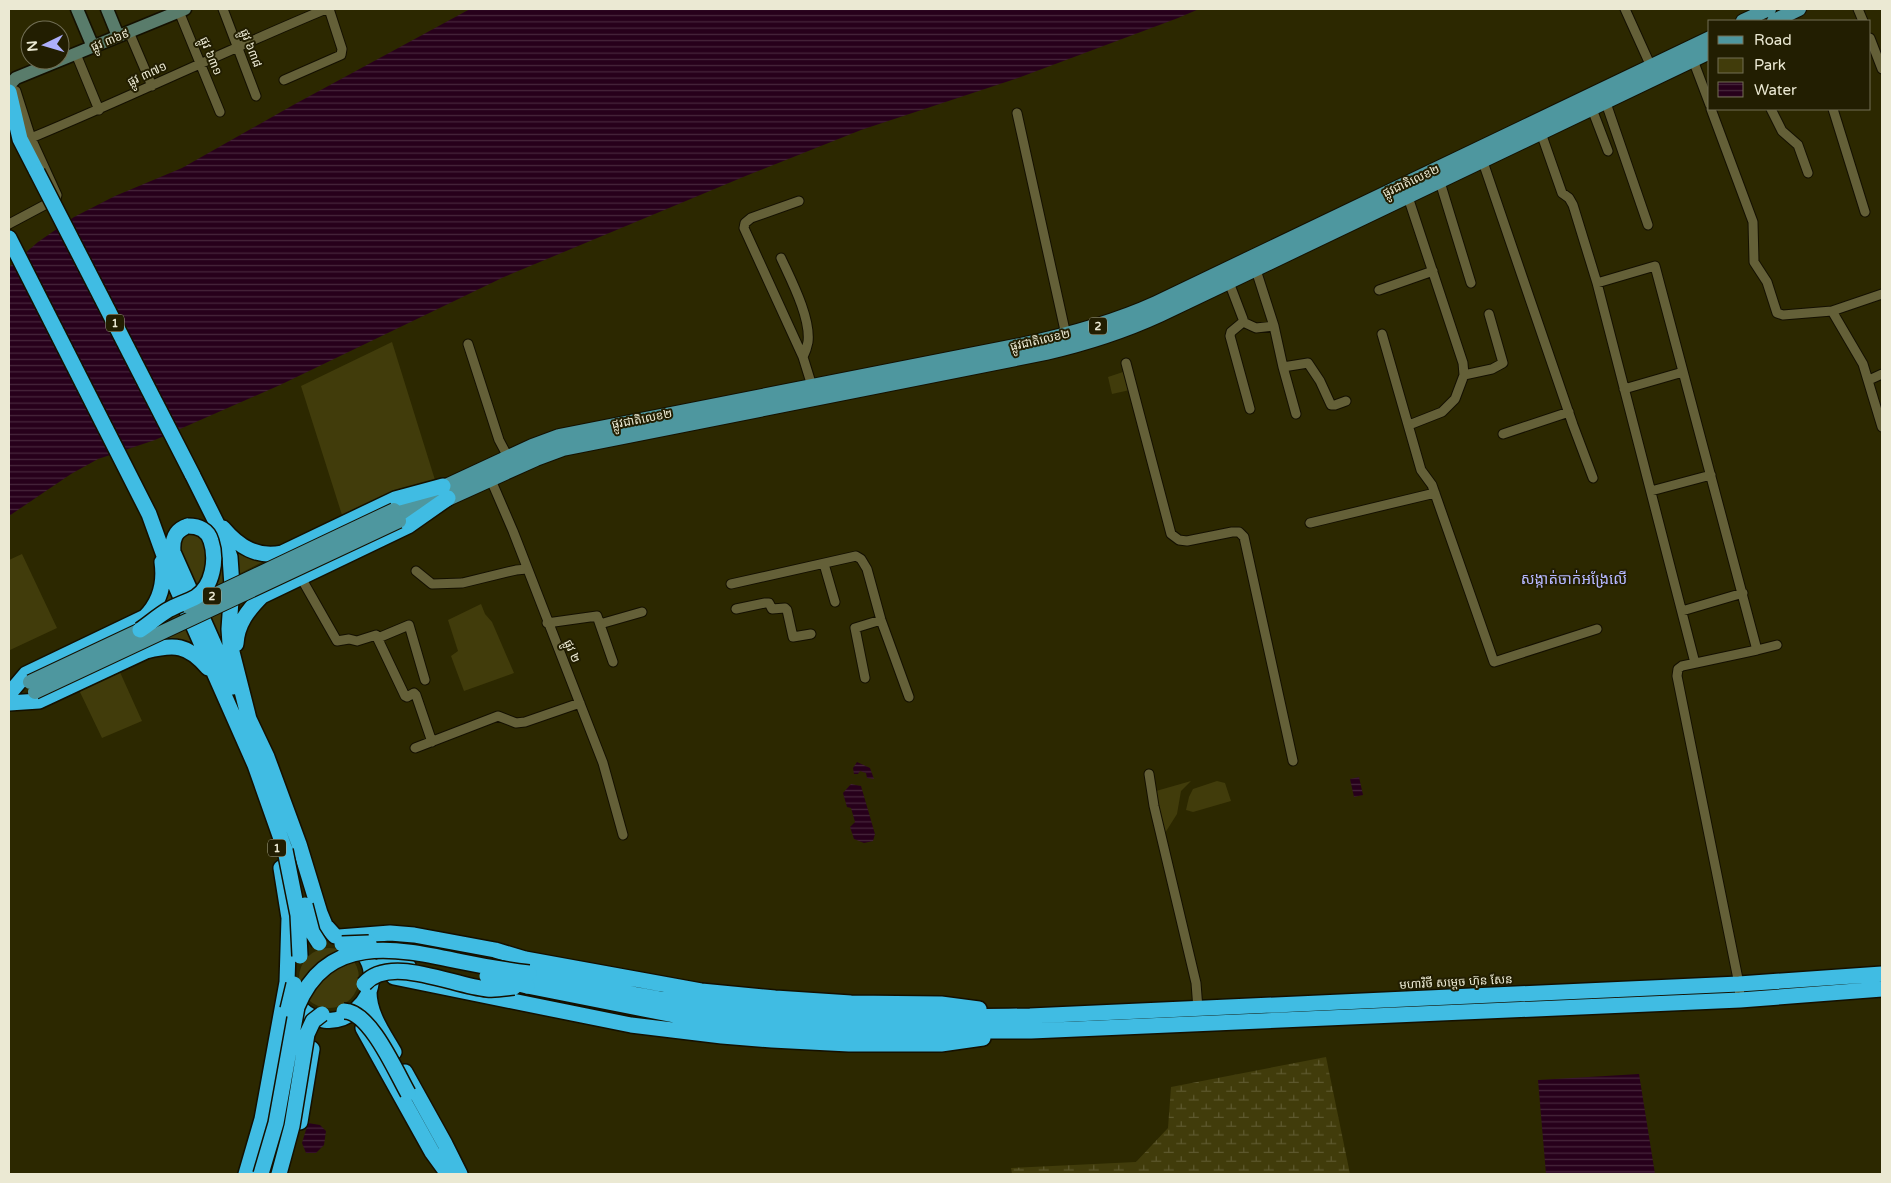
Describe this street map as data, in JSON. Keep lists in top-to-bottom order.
{
  "streets": {
    "highway": ["1", "មហាវិថី សម្តេច ហ៊ុន សែន"],
    "main road": ["ផ្លូវជាតិលេខ២", "2"],
    "street": [
      "ផ្លូវ ៣៦៩",
      "ផ្លូវ ៦៣៨",
      "ផ្លូវ ៦៣១",
      "ផ្លូវ ៣៧១",
      "ផ្លូវ ២"
    ]
  },
  "crossings": [
    ["ផ្លូវ ៣៦៩", "ផ្លូវ ៦៣១"],
    ["ផ្លូវ ៦៣៨", "ផ្លូវ ៣៧១"],
    ["ផ្លូវ ៦៣១", "ផ្លូវ ៣៧១"],
    ["ផ្លូវ ៣៧១", "1"],
    ["ផ្លូវជាតិលេខ២", "2"],
    ["ផ្លូវជាតិលេខ២", "ផ្លូវ ២"]
  ],
  "districts": ["សង្កាត់ចាក់អង្រែលើ"],
  "legend": ["Road", "Park", "Water"],
  "north": "left"
}
